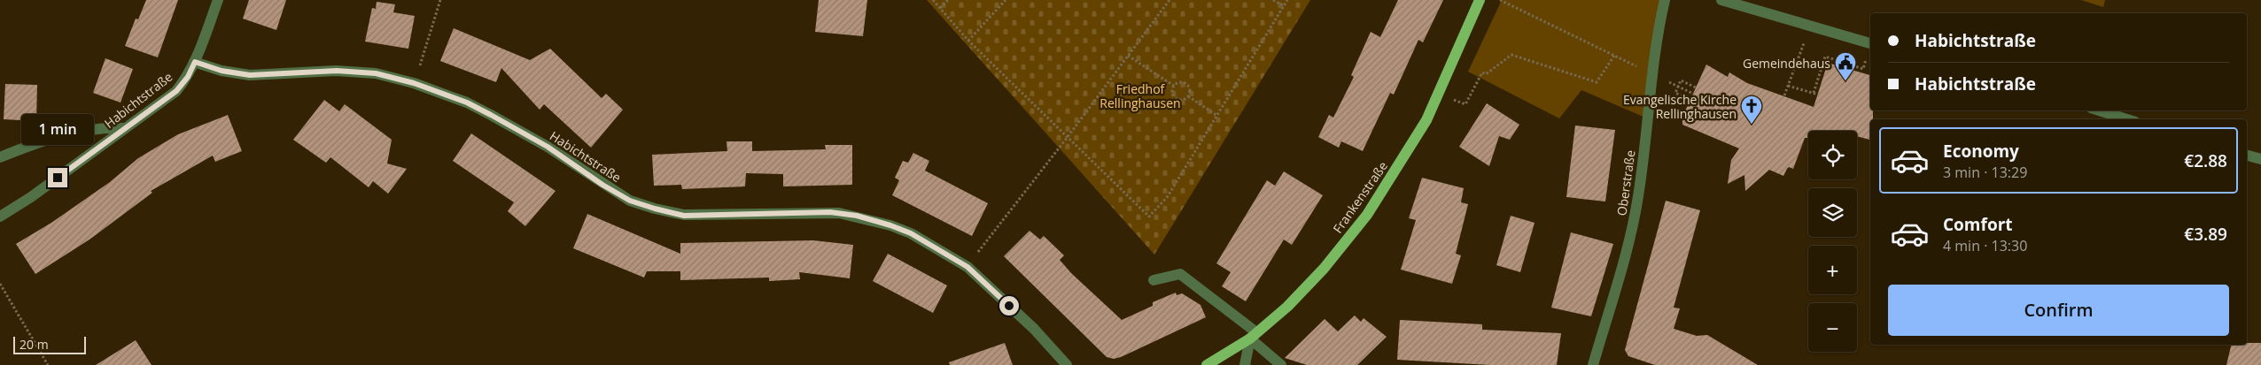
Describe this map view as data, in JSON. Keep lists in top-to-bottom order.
{
  "streets": {
    "main road": ["Frankenstraße"],
    "street": ["Habichtstraße", "Oberstraße"]
  },
  "parks": ["Friedhof Rellinghausen"],
  "places": {
    "public building": ["Gemeindehaus"],
    "church": ["Evangelische Kirche Rellinghausen"]
  },
  "scale_bar": "20 m",
  "page": {
    "banner": ["Habichtstraße", "Habichtstraße"],
    "bubble": "1 min",
    "list": [
      {
        "name": "Economy",
        "note": "3 min · 13:29",
        "value": "€2.88"
      },
      {
        "name": "Comfort",
        "note": "4 min · 13:30",
        "value": "€3.89"
      }
    ],
    "map_buttons": ["+", "−"],
    "buttons": "Confirm",
    "scale": "20 m"
  }
}
